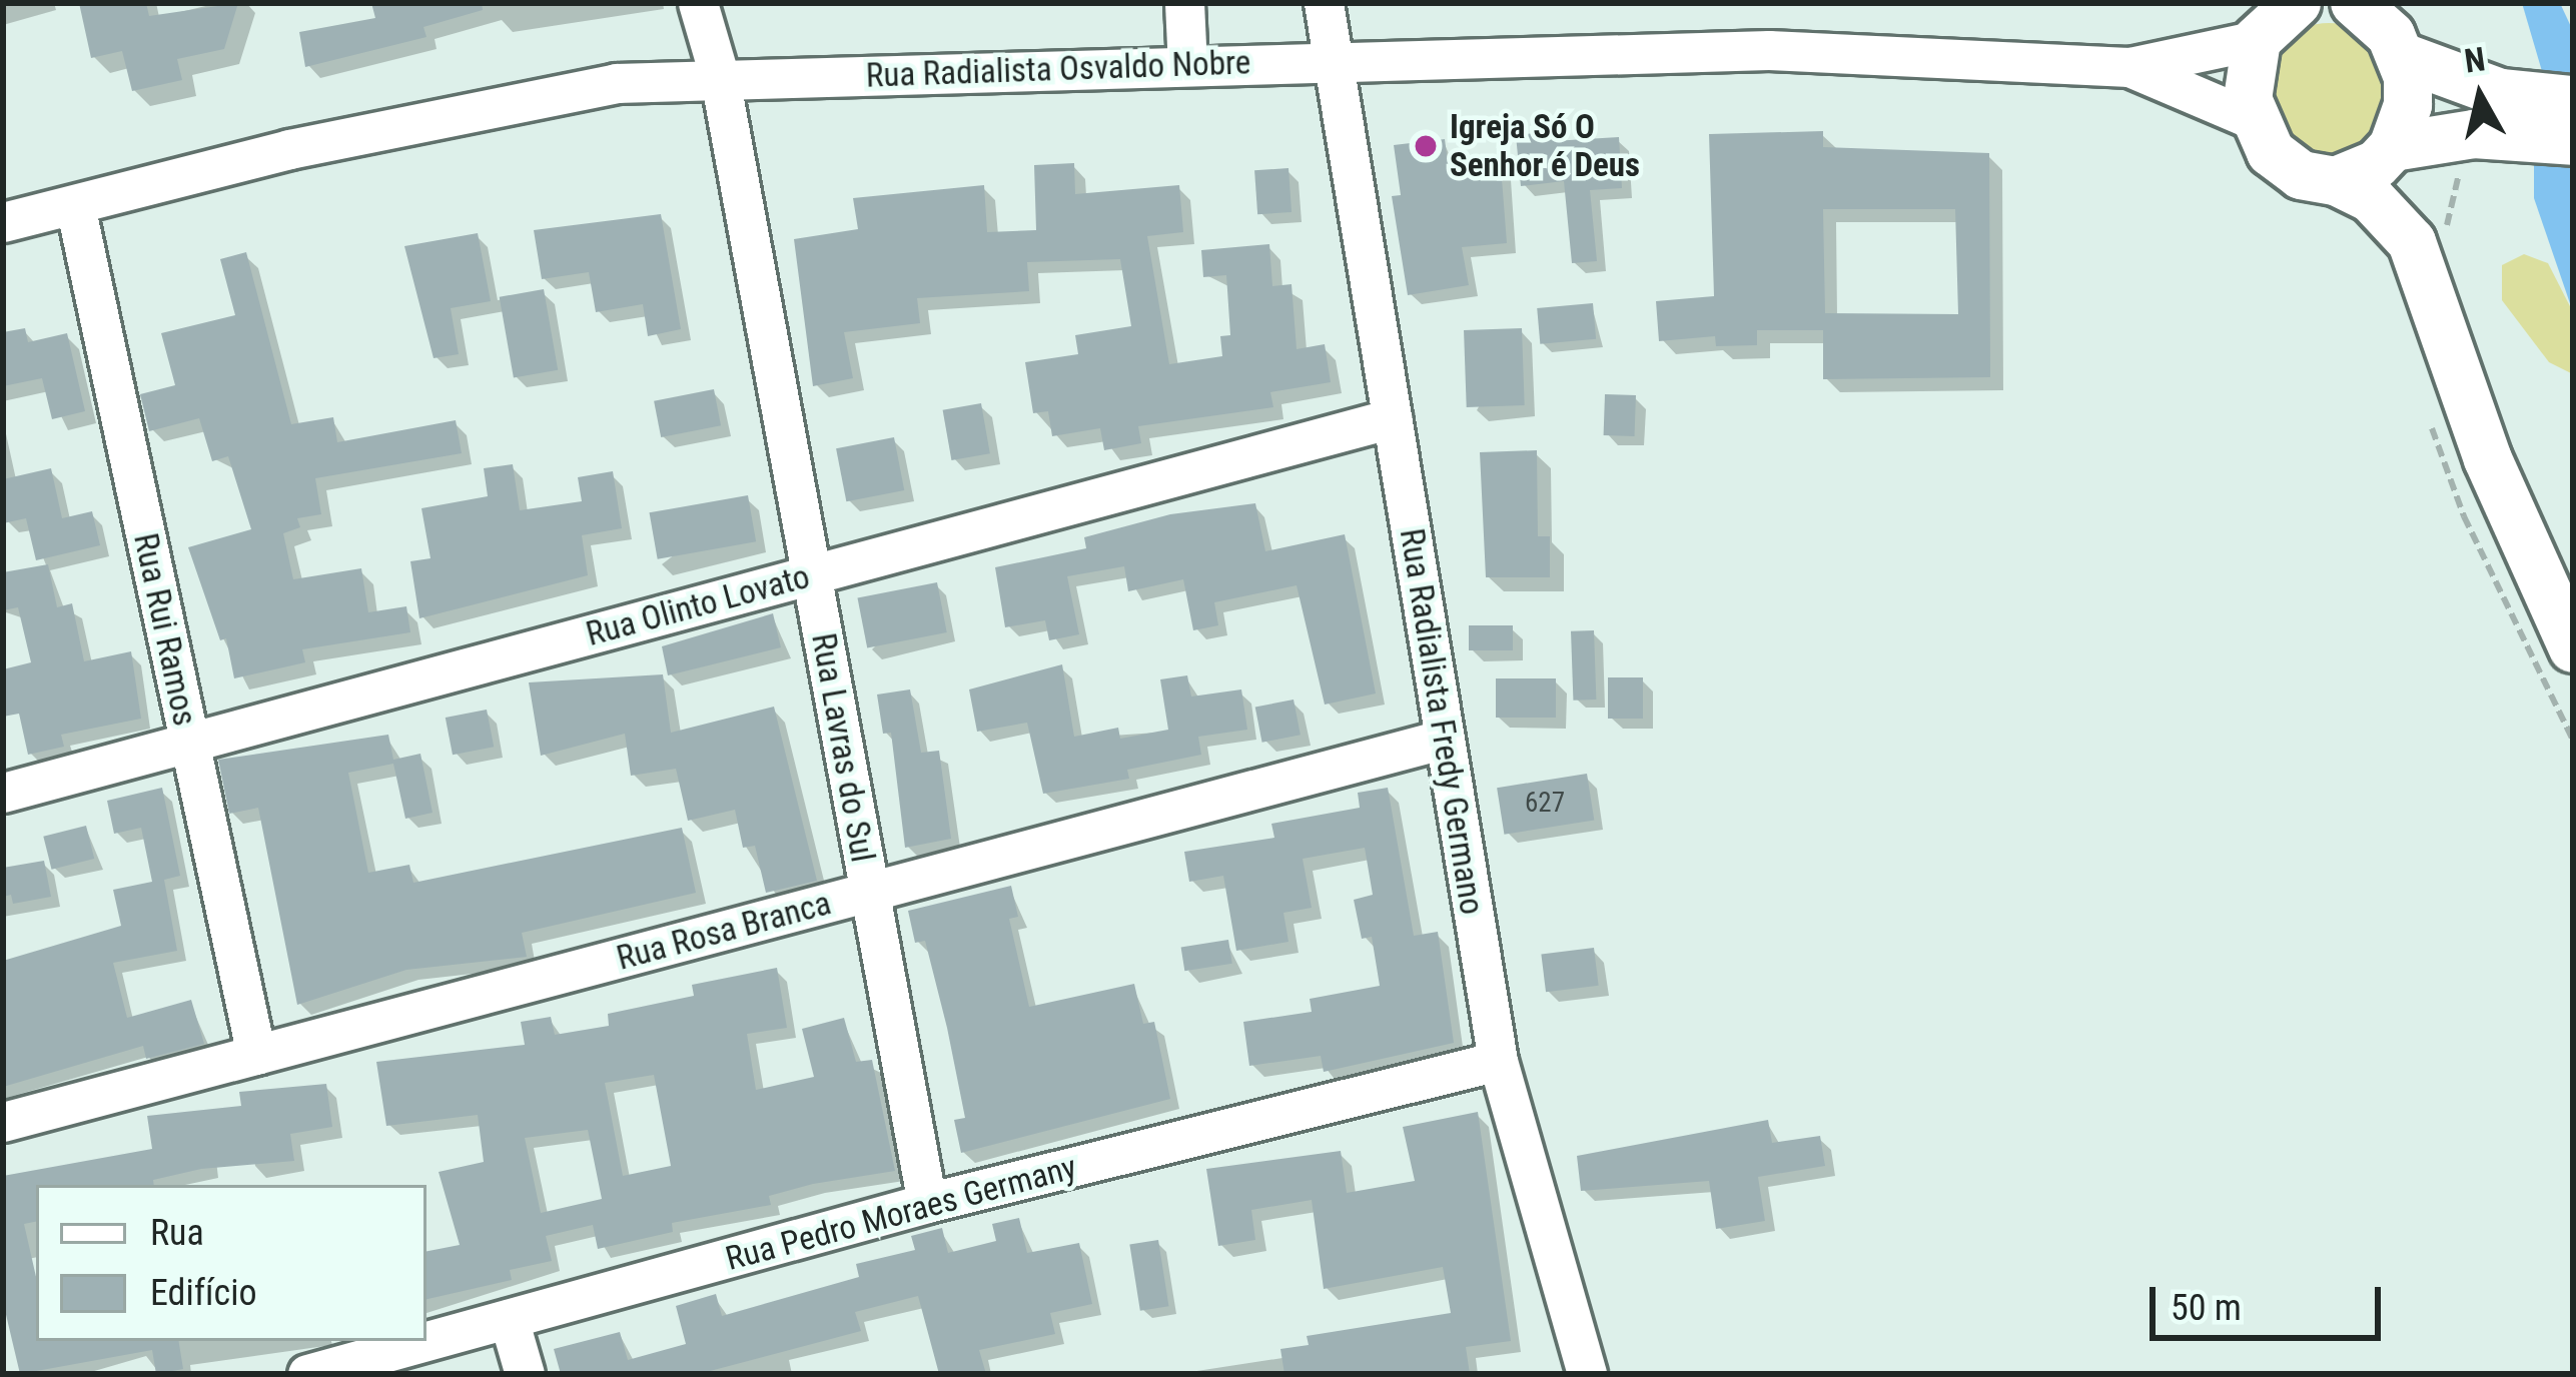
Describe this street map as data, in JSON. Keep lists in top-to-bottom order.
{
  "streets": {
    "street": [
      "Rua Radialista Osvaldo Nobre",
      "Rua Olinto Lovato",
      "Rua Rui Ramos",
      "Rua Radialista Fredy Germano",
      "Rua Lavras do Sul",
      "Rua Rosa Branca",
      "Rua Pedro Moraes Germany"
    ]
  },
  "crossings": [
    ["Rua Radialista Osvaldo Nobre", "Rua Rui Ramos"],
    ["Rua Radialista Osvaldo Nobre", "Rua Radialista Fredy Germano"],
    ["Rua Radialista Osvaldo Nobre", "Rua Lavras do Sul"],
    ["Rua Olinto Lovato", "Rua Rui Ramos"],
    ["Rua Olinto Lovato", "Rua Radialista Fredy Germano"],
    ["Rua Olinto Lovato", "Rua Lavras do Sul"],
    ["Rua Rui Ramos", "Rua Rosa Branca"],
    ["Rua Radialista Fredy Germano", "Rua Rosa Branca"],
    ["Rua Radialista Fredy Germano", "Rua Pedro Moraes Germany"],
    ["Rua Lavras do Sul", "Rua Rosa Branca"],
    ["Rua Lavras do Sul", "Rua Pedro Moraes Germany"]
  ],
  "places": ["Igreja Só O Senhor é Deus"],
  "house_numbers": ["627"],
  "legend": ["Rua", "Edifício"],
  "scale_bar": "50 m",
  "north": "top"
}
